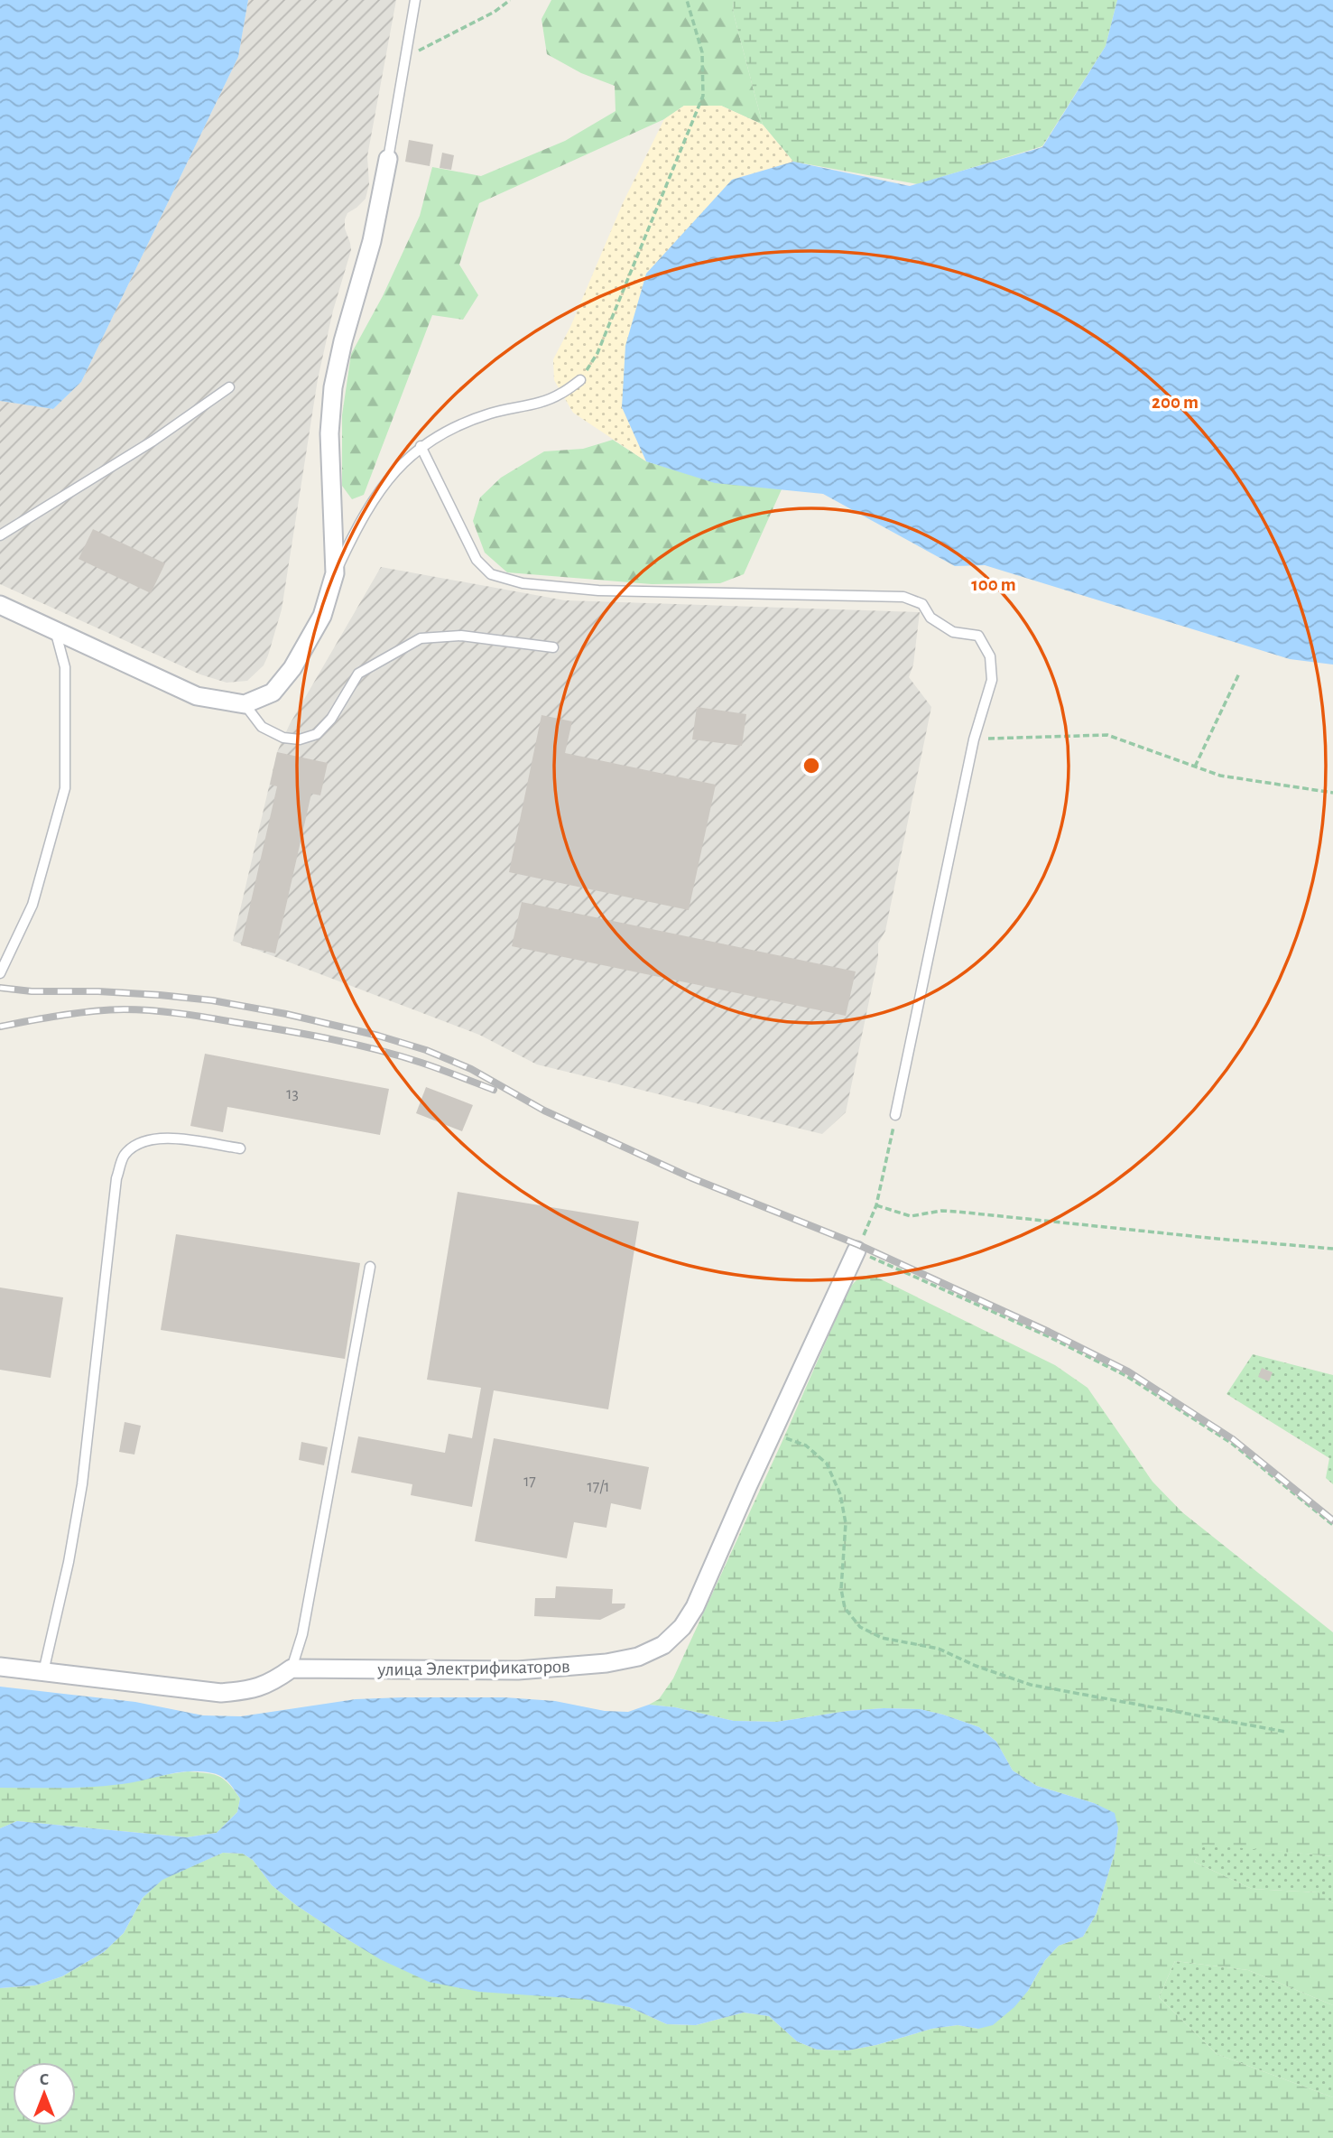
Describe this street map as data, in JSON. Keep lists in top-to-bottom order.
{
  "streets": {
    "street": ["улица Электрификаторов"]
  },
  "house_numbers": ["13", "17", "17/1"],
  "north": "top",
  "rings": ["200 m", "100 m"]
}
